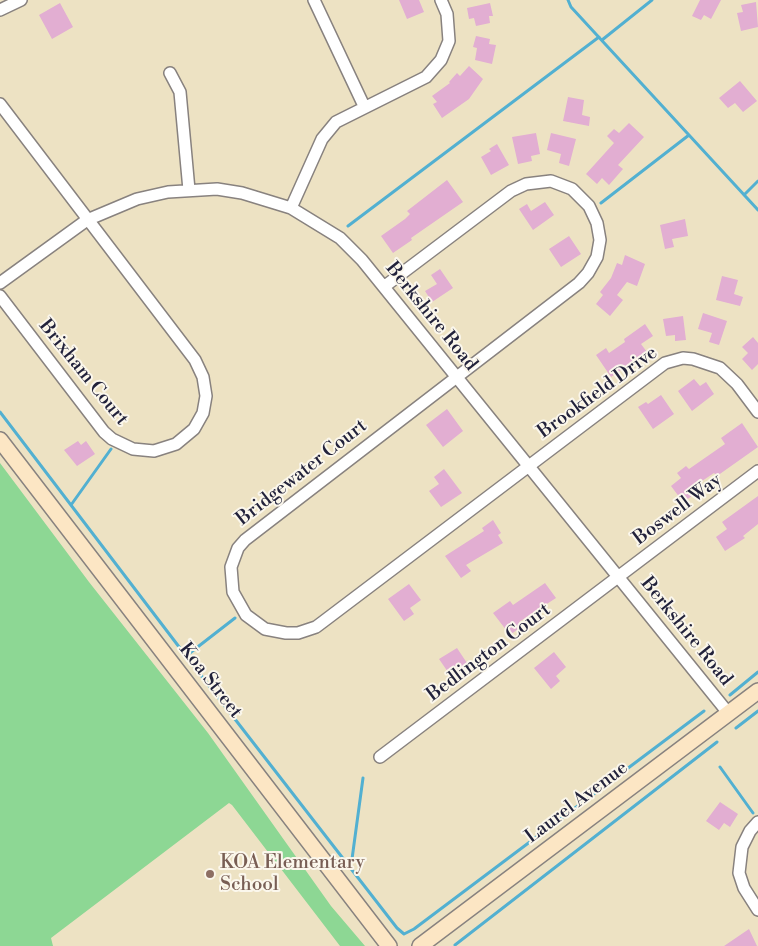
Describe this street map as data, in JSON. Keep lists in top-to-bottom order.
{
  "streets": {
    "main road": ["Koa Street", "Laurel Avenue"],
    "street": [
      "Berkshire Road",
      "Brixham Court",
      "Brookfield Drive",
      "Bridgewater Court",
      "Boswell Way",
      "Bedlington Court"
    ]
  },
  "crossings": [
    ["Berkshire Road", "Brixham Court"],
    ["Berkshire Road", "Brookfield Drive"],
    ["Berkshire Road", "Bridgewater Court"],
    ["Berkshire Road", "Boswell Way"],
    ["Berkshire Road", "Bedlington Court"],
    ["Berkshire Road", "Laurel Avenue"],
    ["Brookfield Drive", "Bridgewater Court"],
    ["Boswell Way", "Bedlington Court"]
  ],
  "places": ["KOA Elementary School"]
}
